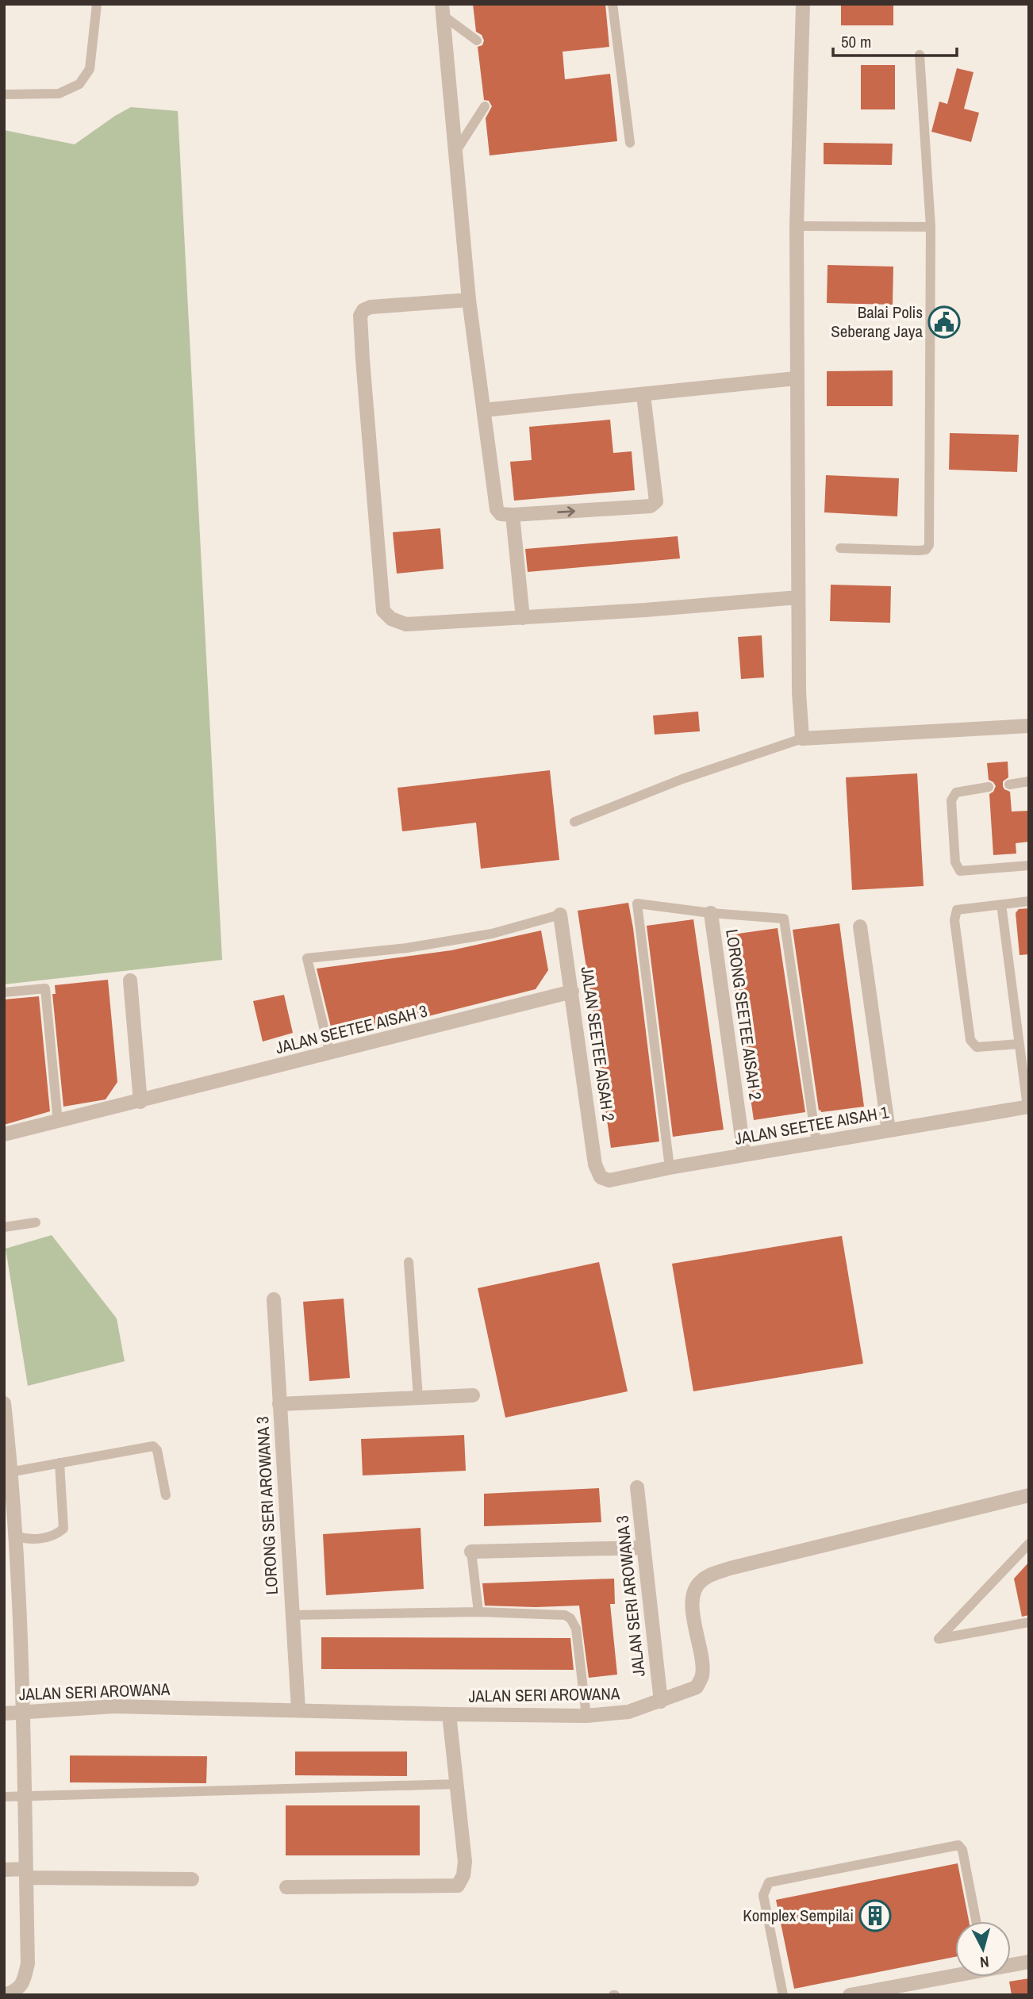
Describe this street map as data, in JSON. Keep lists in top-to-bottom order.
{
  "streets": {
    "street": [
      "LORONG SEETEE AISAH 2",
      "JALAN SEETEE AISAH 3",
      "JALAN SEETEE AISAH 2",
      "JALAN SEETEE AISAH 1",
      "LORONG SERI AROWANA 3",
      "JALAN SERI AROWANA 3",
      "JALAN SERI AROWANA"
    ]
  },
  "crossings": [
    ["LORONG SEETEE AISAH 2", "JALAN SEETEE AISAH 1"],
    ["JALAN SEETEE AISAH 3", "JALAN SEETEE AISAH 2"],
    ["JALAN SEETEE AISAH 2", "JALAN SEETEE AISAH 1"],
    ["LORONG SERI AROWANA 3", "JALAN SERI AROWANA"],
    ["JALAN SERI AROWANA 3", "JALAN SERI AROWANA"]
  ],
  "places": {
    "public building": ["Balai Polis Seberang Jaya"],
    "building": ["Komplex Sempilai"]
  },
  "scale_bar": "50 m",
  "north": "bottom"
}
